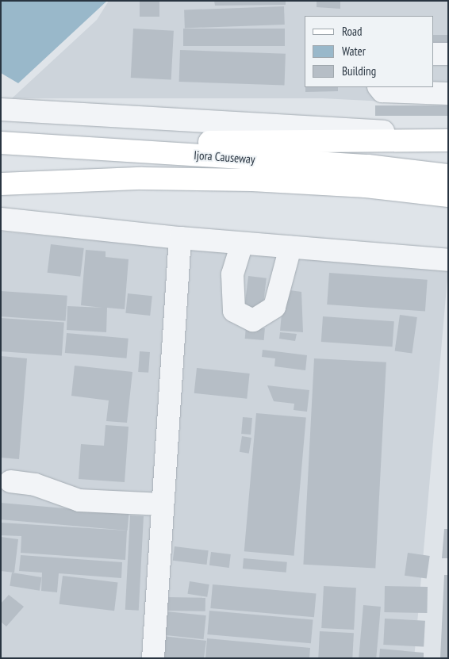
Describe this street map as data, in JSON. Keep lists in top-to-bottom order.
{
  "streets": {
    "main road": ["Ijora Causeway"]
  },
  "legend": ["Road", "Water", "Building"]
}
